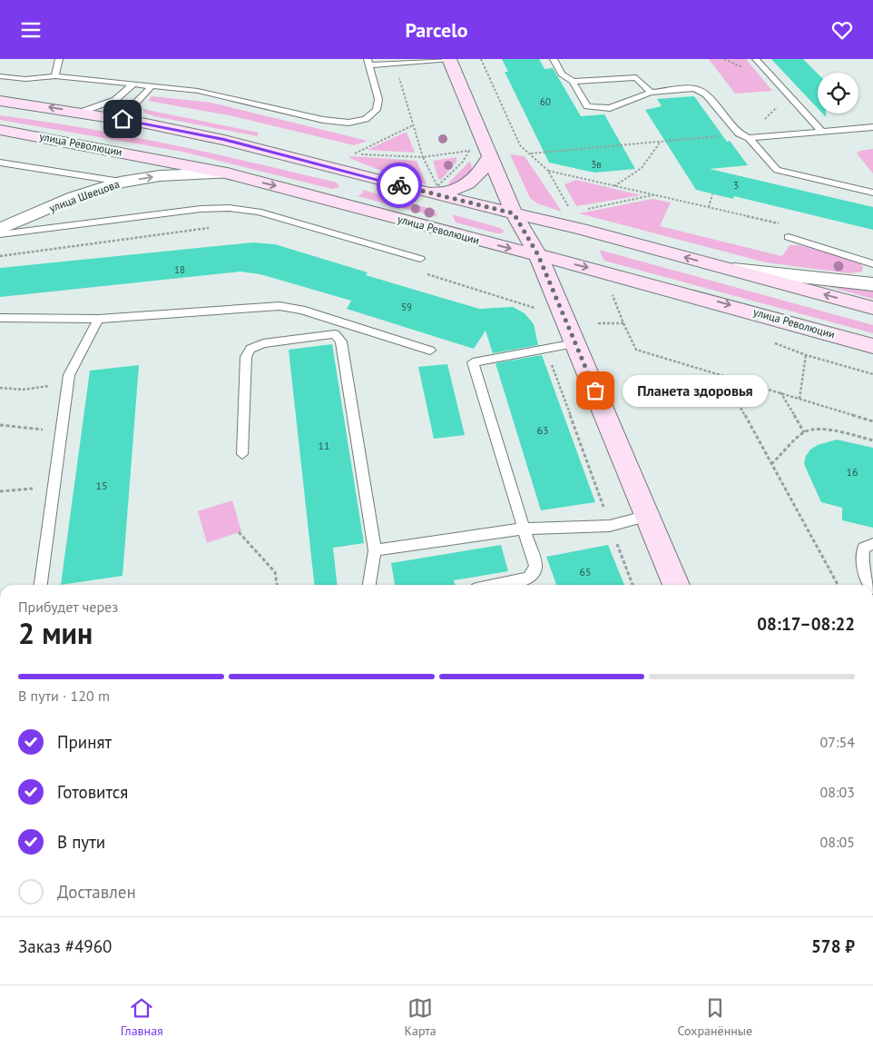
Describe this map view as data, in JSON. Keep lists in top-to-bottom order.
{
  "streets": {
    "main road": ["улица Революции"],
    "street": ["улица Швецова"]
  },
  "crossings": [
    ["улица Революции", "улица Швецова"]
  ],
  "one_way": ["улица Швецова"],
  "places": ["Планета здоровья"],
  "house_numbers": [
    "60",
    "3в",
    "3",
    "18",
    "59",
    "63",
    "11",
    "16",
    "15",
    "65"
  ],
  "page": {
    "header": "Parcelo",
    "bubble": "Планета здоровья",
    "heading": ["2 мин", "Прибудет через", "08:17–08:22"],
    "panel": ["Заказ #4960", "578 ₽"],
    "bar": "В пути · 120 m",
    "list": [
      ["Принят", "07:54"],
      ["Готовится", "08:03"],
      ["В пути", "08:05"],
      "Доставлен"
    ],
    "tabs": ["Главная", "Карта", "Сохранённые"]
  }
}
